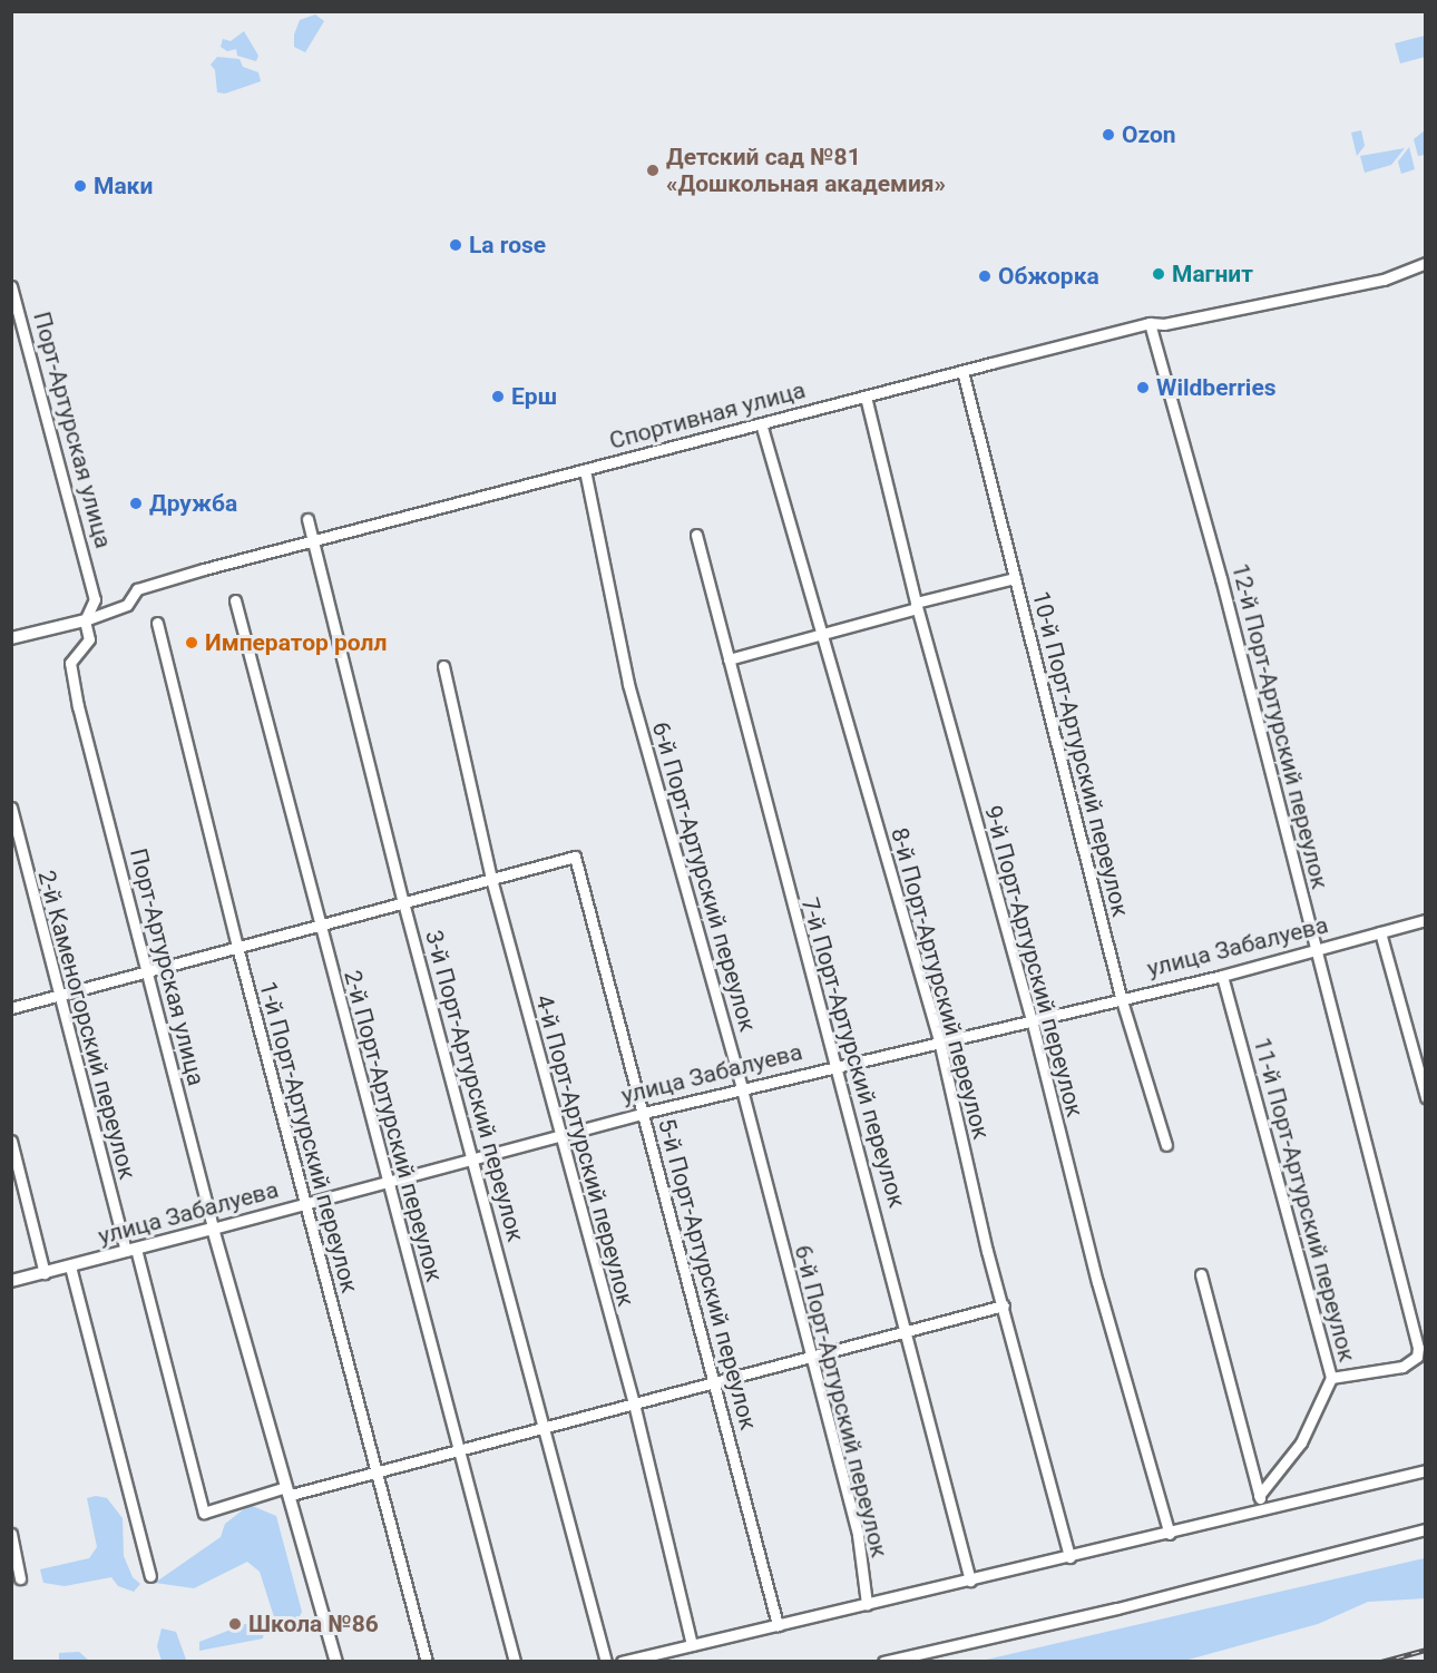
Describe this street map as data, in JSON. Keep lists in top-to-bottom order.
{
  "streets": {
    "street": [
      "Спортивная улица",
      "Порт-Артурская улица",
      "12-й Порт-Артурский переулок",
      "10-й Порт-Артурский переулок",
      "6-й Порт-Артурский переулок",
      "улица Забалуева",
      "9-й Порт-Артурский переулок",
      "8-й Порт-Артурский переулок",
      "2-й Каменогорский переулок",
      "7-й Порт-Артурский переулок",
      "3-й Порт-Артурский переулок",
      "2-й Порт-Артурский переулок",
      "1-й Порт-Артурский переулок",
      "4-й Порт-Артурский переулок",
      "11-й Порт-Артурский переулок",
      "5-й Порт-Артурский переулок"
    ]
  },
  "crossings": [
    ["Спортивная улица", "Порт-Артурская улица"],
    ["Спортивная улица", "12-й Порт-Артурский переулок"],
    ["Спортивная улица", "10-й Порт-Артурский переулок"],
    ["Спортивная улица", "6-й Порт-Артурский переулок"],
    ["Спортивная улица", "9-й Порт-Артурский переулок"],
    ["Спортивная улица", "8-й Порт-Артурский переулок"],
    ["Спортивная улица", "3-й Порт-Артурский переулок"],
    ["Порт-Артурская улица", "улица Забалуева"],
    ["Порт-Артурская улица", "2-й Каменогорский переулок"],
    ["12-й Порт-Артурский переулок", "улица Забалуева"],
    ["12-й Порт-Артурский переулок", "11-й Порт-Артурский переулок"],
    ["10-й Порт-Артурский переулок", "улица Забалуева"],
    ["6-й Порт-Артурский переулок", "улица Забалуева"],
    ["улица Забалуева", "9-й Порт-Артурский переулок"],
    ["улица Забалуева", "8-й Порт-Артурский переулок"],
    ["улица Забалуева", "2-й Каменогорский переулок"],
    ["улица Забалуева", "7-й Порт-Артурский переулок"],
    ["улица Забалуева", "3-й Порт-Артурский переулок"],
    ["улица Забалуева", "2-й Порт-Артурский переулок"],
    ["улица Забалуева", "1-й Порт-Артурский переулок"],
    ["улица Забалуева", "4-й Порт-Артурский переулок"],
    ["улица Забалуева", "11-й Порт-Артурский переулок"],
    ["улица Забалуева", "5-й Порт-Артурский переулок"],
    ["4-й Порт-Артурский переулок", "5-й Порт-Артурский переулок"]
  ],
  "places": [
    "Ozon",
    "Детский сад №81 «Дошкольная академия»",
    "Маки",
    "La rose",
    "Магнит",
    "Обжорка",
    "Wildberries",
    "Ерш",
    "Дружба",
    "Император ролл",
    "Школа №86"
  ]
}
